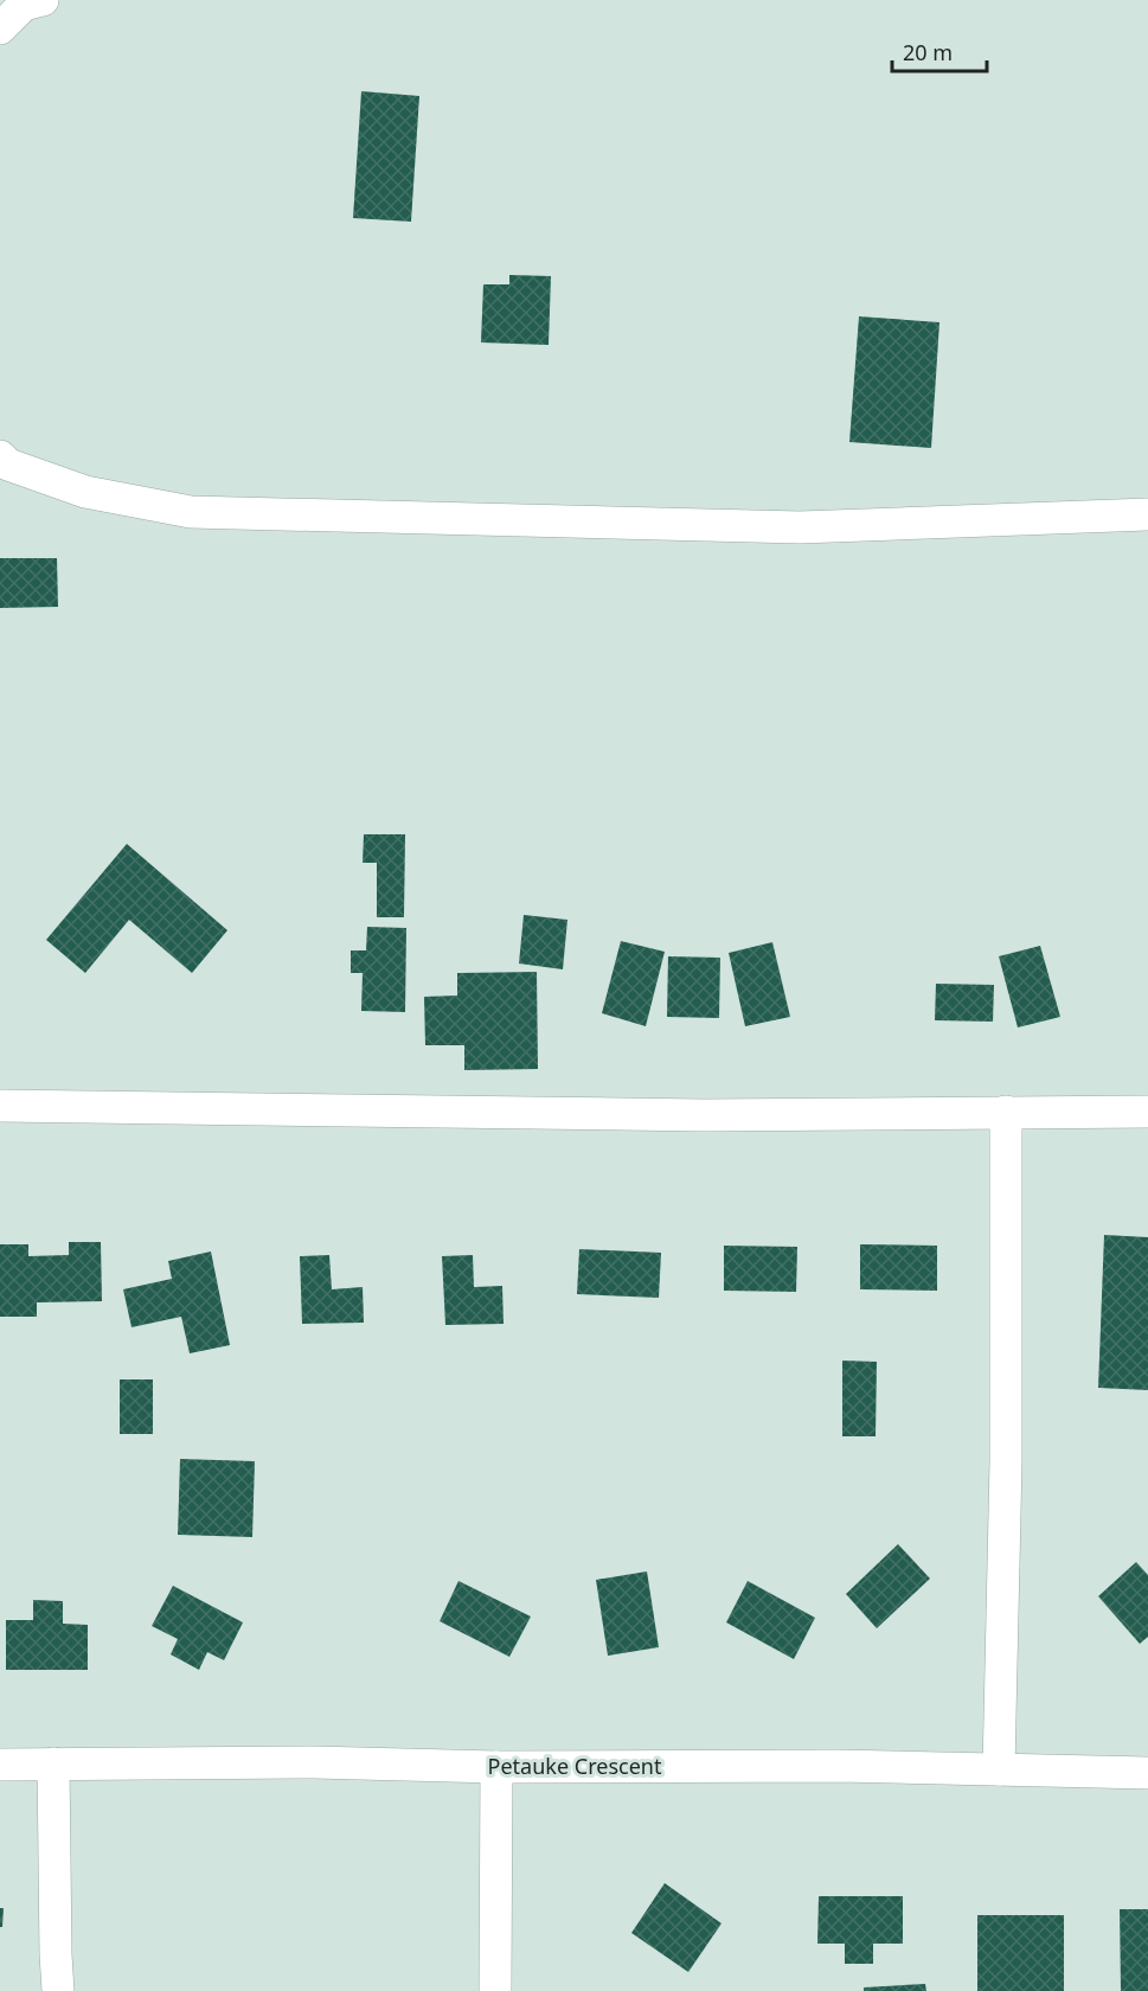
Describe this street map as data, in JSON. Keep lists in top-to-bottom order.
{
  "streets": {
    "street": ["Petauke Crescent"]
  },
  "scale_bar": "20 m"
}
